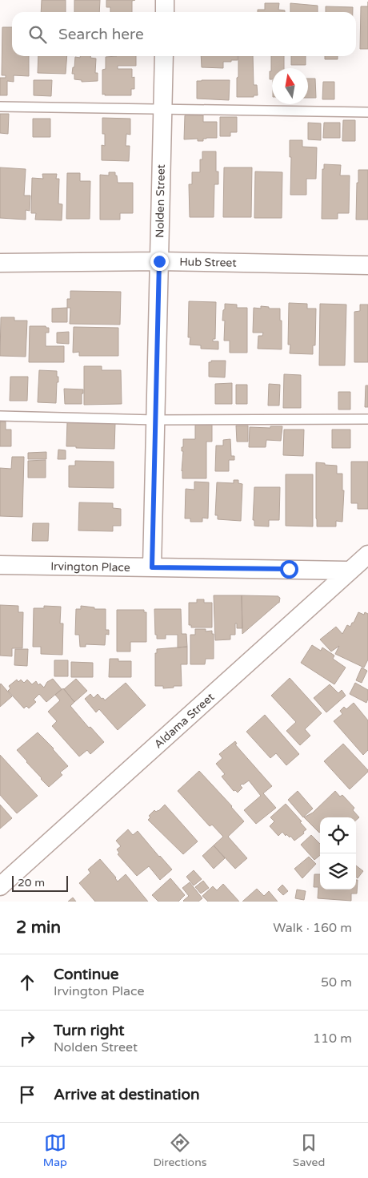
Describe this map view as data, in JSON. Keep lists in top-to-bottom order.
{
  "streets": {
    "street": [
      "Nolden Street",
      "Hub Street",
      "Irvington Place",
      "Aldama Street"
    ]
  },
  "crossings": [
    ["Nolden Street", "Hub Street"],
    ["Nolden Street", "Irvington Place"],
    ["Irvington Place", "Aldama Street"]
  ],
  "scale_bar": "20 m",
  "north": "top",
  "page": {
    "search": "Search here",
    "scale": "20 m",
    "heading": ["2 min", "Walk · 160 m"],
    "list": [
      ["Continue", "Irvington Place", "50 m"],
      ["Turn right", "Nolden Street", "110 m"],
      "Arrive at destination"
    ],
    "nav": ["Map", "Directions", "Saved"]
  }
}
